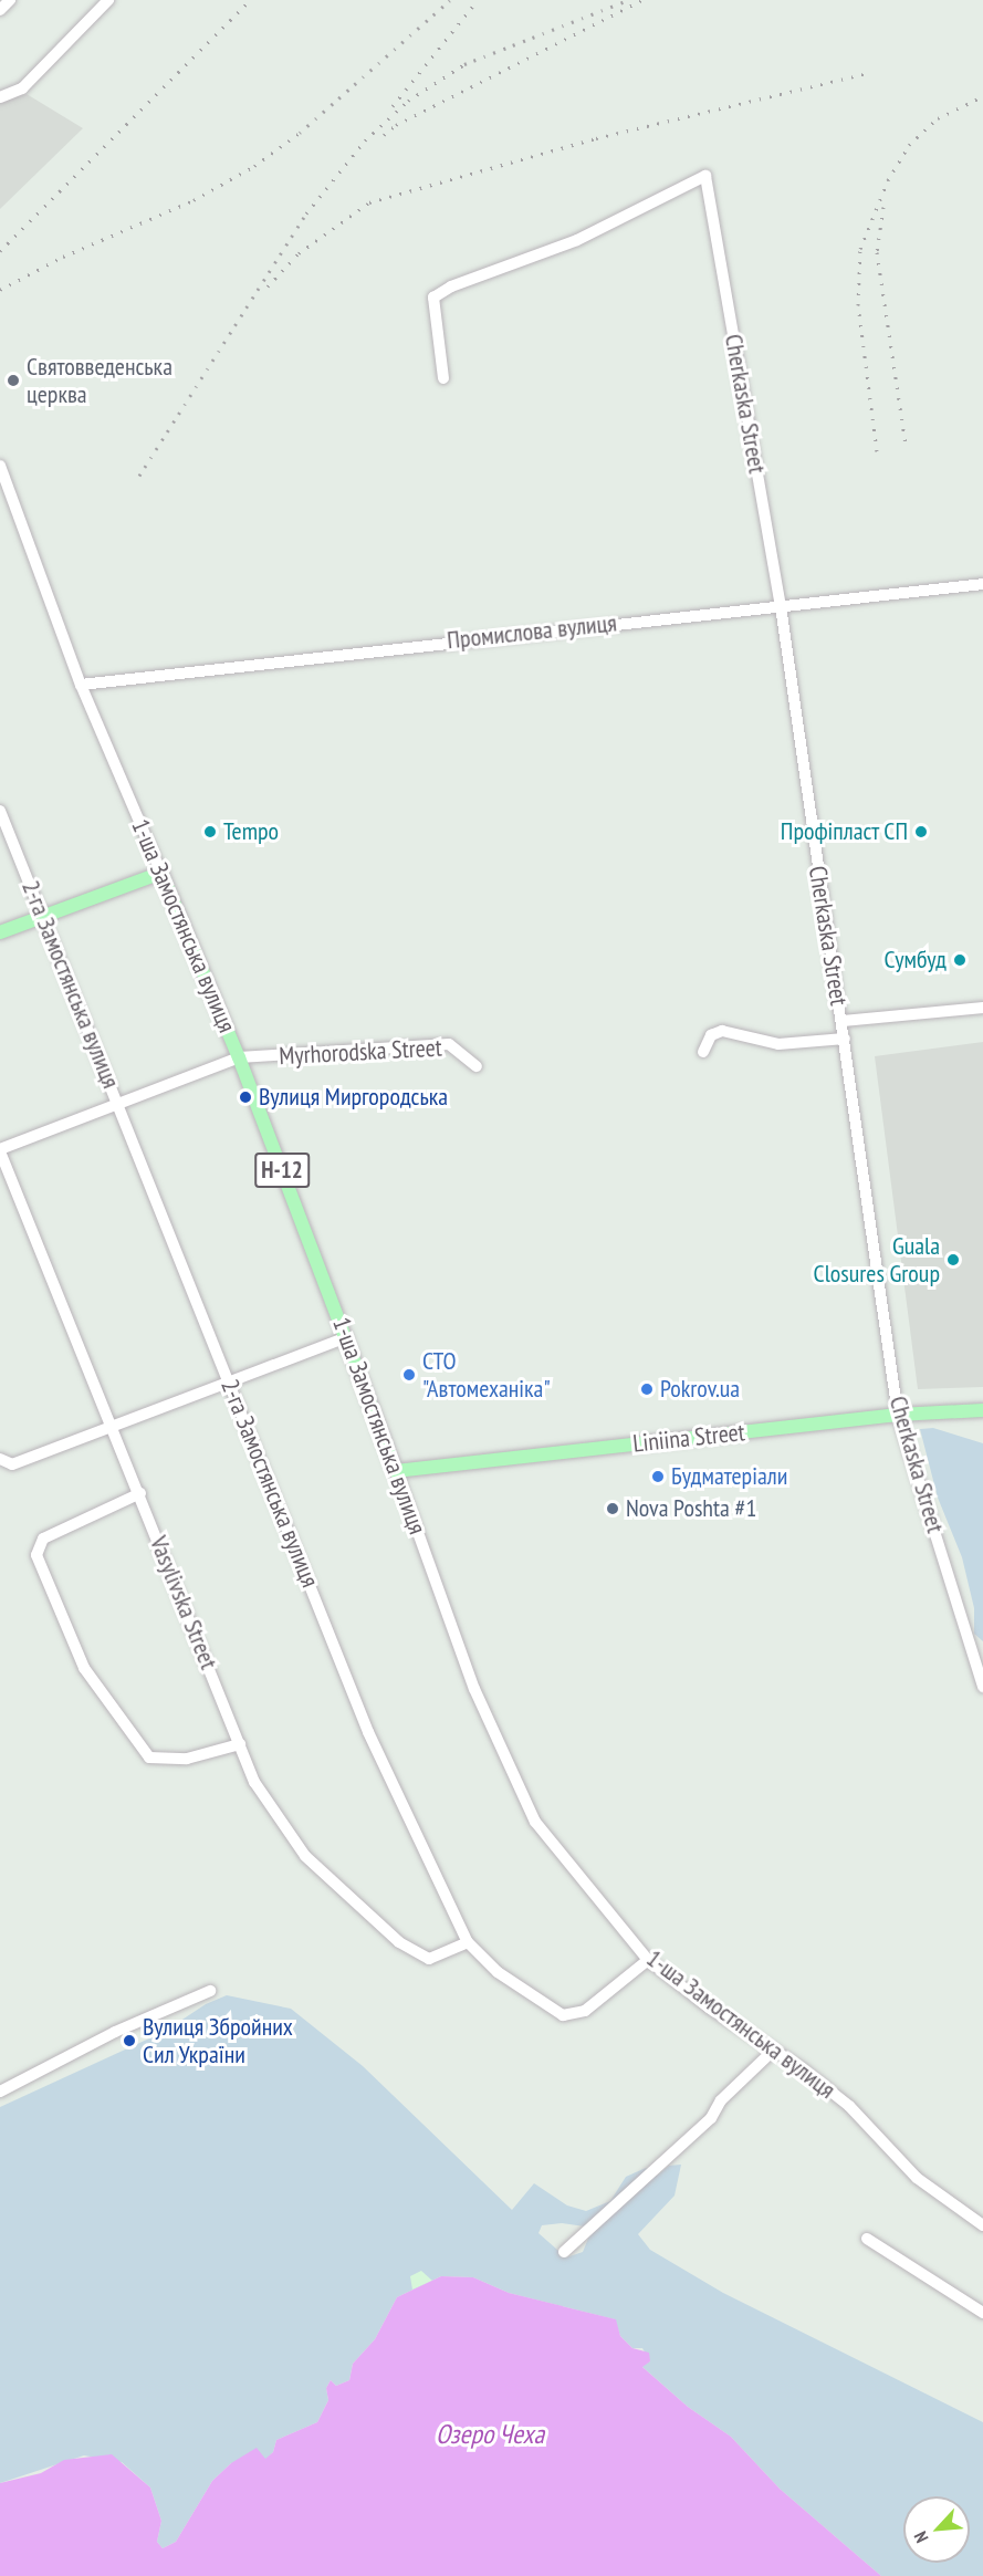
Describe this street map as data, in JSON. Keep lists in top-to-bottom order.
{
  "streets": {
    "main road": ["1-ша Замостянська вулиця", "Н-12", "Liniina Street"],
    "street": [
      "Cherkaska Street",
      "Промислова вулиця",
      "2-га Замостянська вулиця",
      "Myrhorodska Street",
      "Vasylivska Street"
    ]
  },
  "crossings": [
    ["Cherkaska Street", "Промислова вулиця"],
    ["Cherkaska Street", "Liniina Street"],
    ["Промислова вулиця", "1-ша Замостянська вулиця"],
    ["1-ша Замостянська вулиця", "2-га Замостянська вулиця"],
    ["1-ша Замостянська вулиця", "Myrhorodska Street"],
    ["1-ша Замостянська вулиця", "Liniina Street"],
    ["2-га Замостянська вулиця", "Myrhorodska Street"],
    ["2-га Замостянська вулиця", "Vasylivska Street"],
    ["Myrhorodska Street", "Vasylivska Street"]
  ],
  "water": ["Озеро Чеха"],
  "places": [
    "Святовведенська церква",
    "Tempo",
    "Профіпласт СП",
    "Сумбуд",
    "Вулиця Миргородська",
    "Guala Closures Group",
    "СТО \"Автомеханіка\"",
    "Pokrov.ua",
    "Будматеріали",
    "Nova Poshta #1",
    "Вулиця Збройних Сил України"
  ],
  "north": "bottom left"
}
